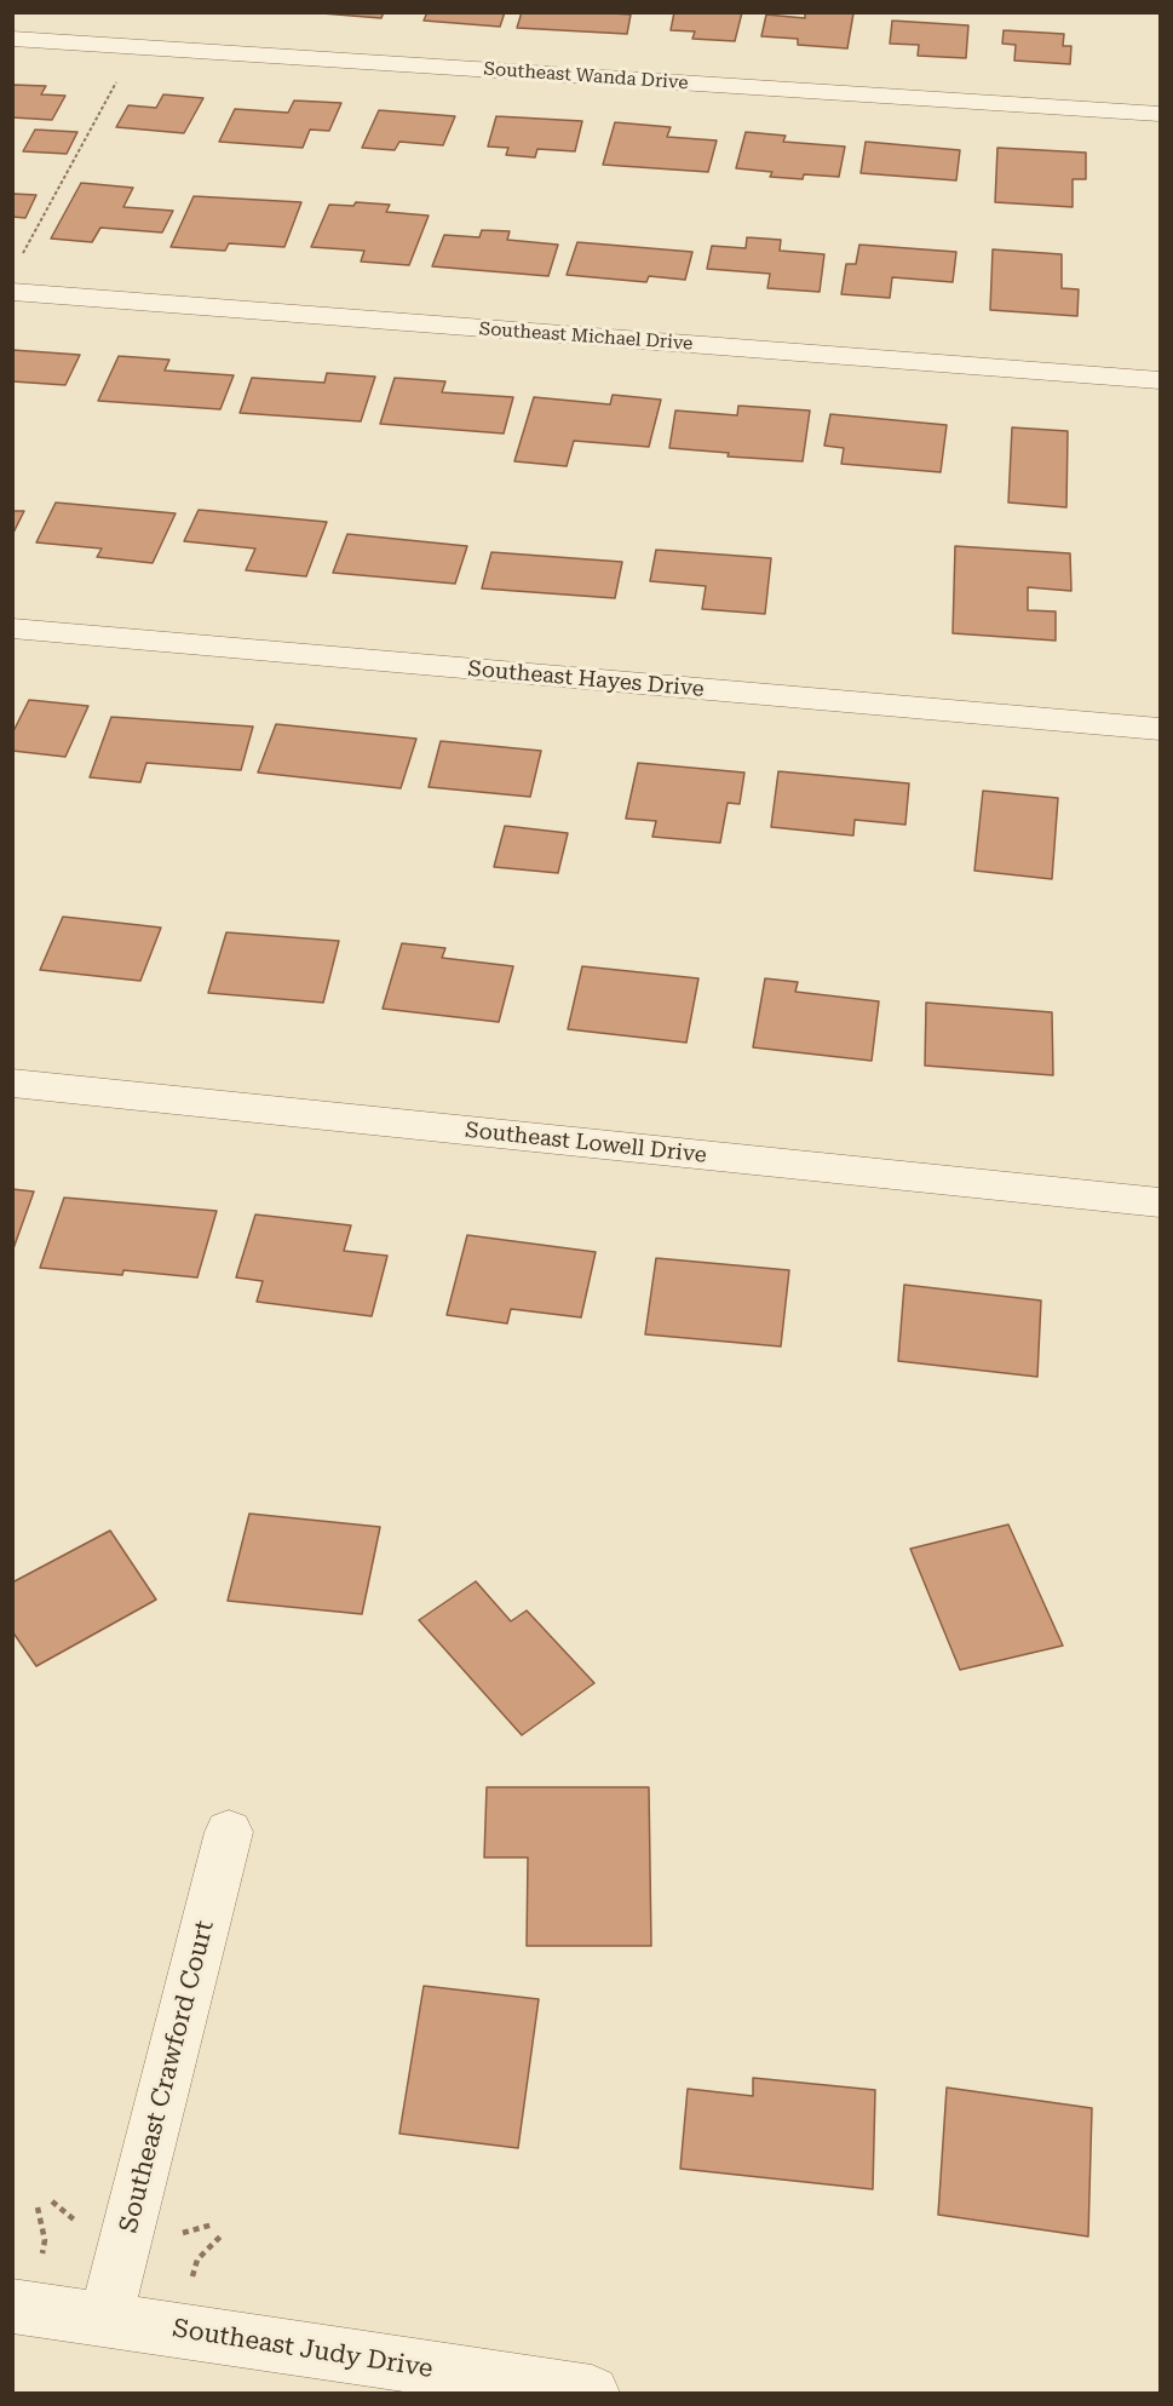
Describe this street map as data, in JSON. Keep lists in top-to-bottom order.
{
  "streets": {
    "street": [
      "Southeast Wanda Drive",
      "Southeast Michael Drive",
      "Southeast Hayes Drive",
      "Southeast Lowell Drive",
      "Southeast Crawford Court",
      "Southeast Judy Drive"
    ]
  },
  "crossings": [
    ["Southeast Crawford Court", "Southeast Judy Drive"]
  ]
}
